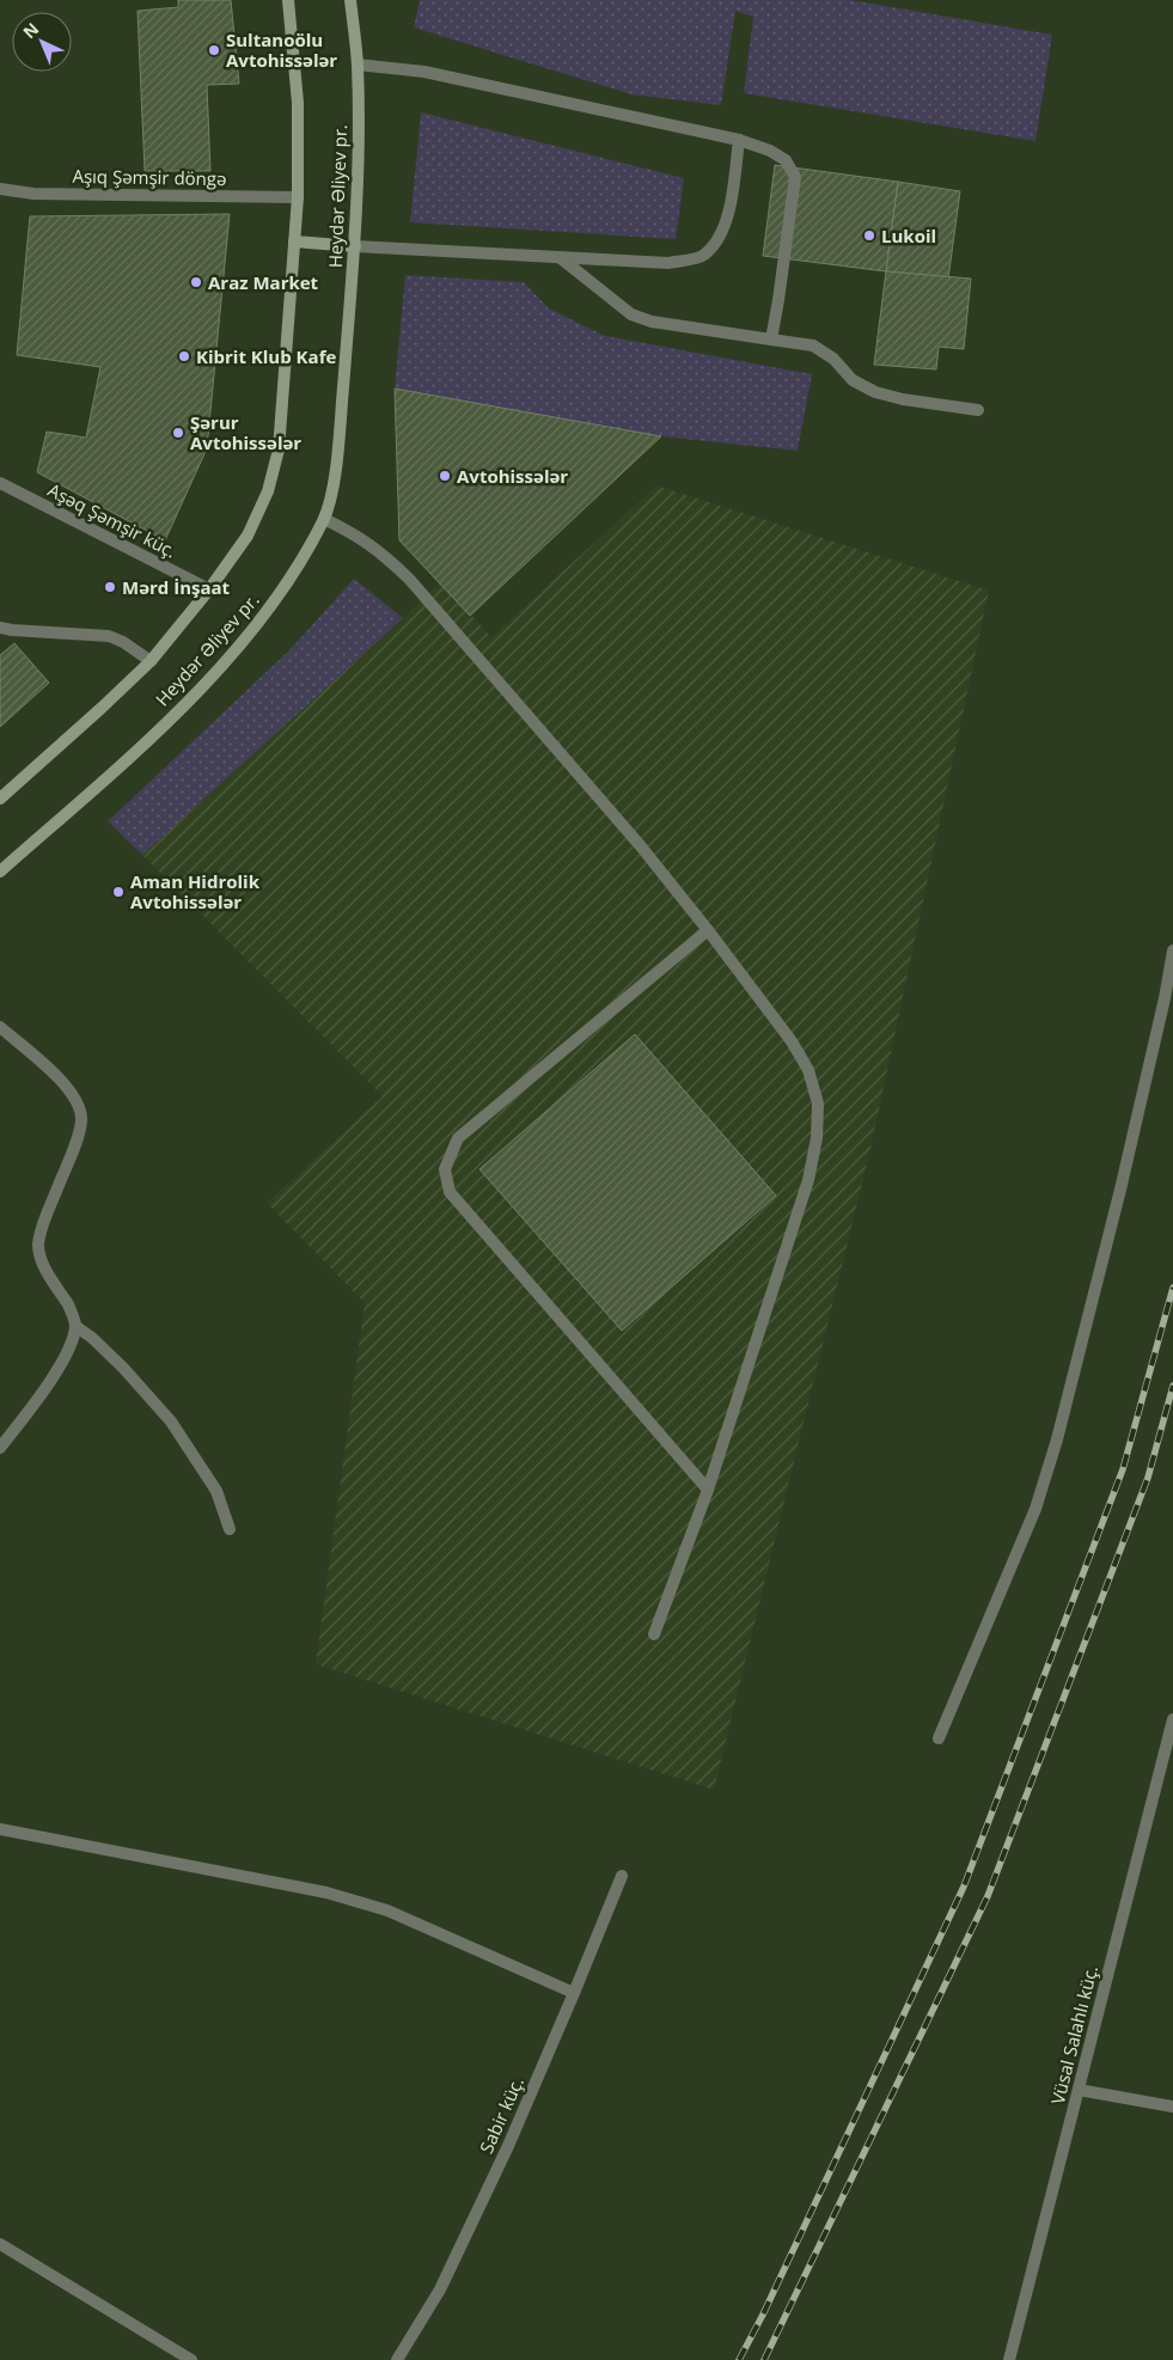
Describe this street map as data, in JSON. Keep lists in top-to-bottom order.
{
  "streets": {
    "main road": ["Heydər Əliyev pr."],
    "street": [
      "Aşıq Şəmşir döngə",
      "Aşəq Şəmşir küç.",
      "Vüsal Salahlı küç.",
      "Sabir küç."
    ]
  },
  "crossings": [
    ["Aşıq Şəmşir döngə", "Heydər Əliyev pr."],
    ["Heydər Əliyev pr.", "Aşəq Şəmşir küç."]
  ],
  "places": [
    "Sultanoölu Avtohissələr",
    "Lukoil",
    "Araz Market",
    "Kibrit Klub Kafe",
    "Şərur Avtohissələr",
    "Avtohissələr",
    "Mərd İnşaat",
    "Aman Hidrolik Avtohissələr"
  ],
  "north": "top left"
}
